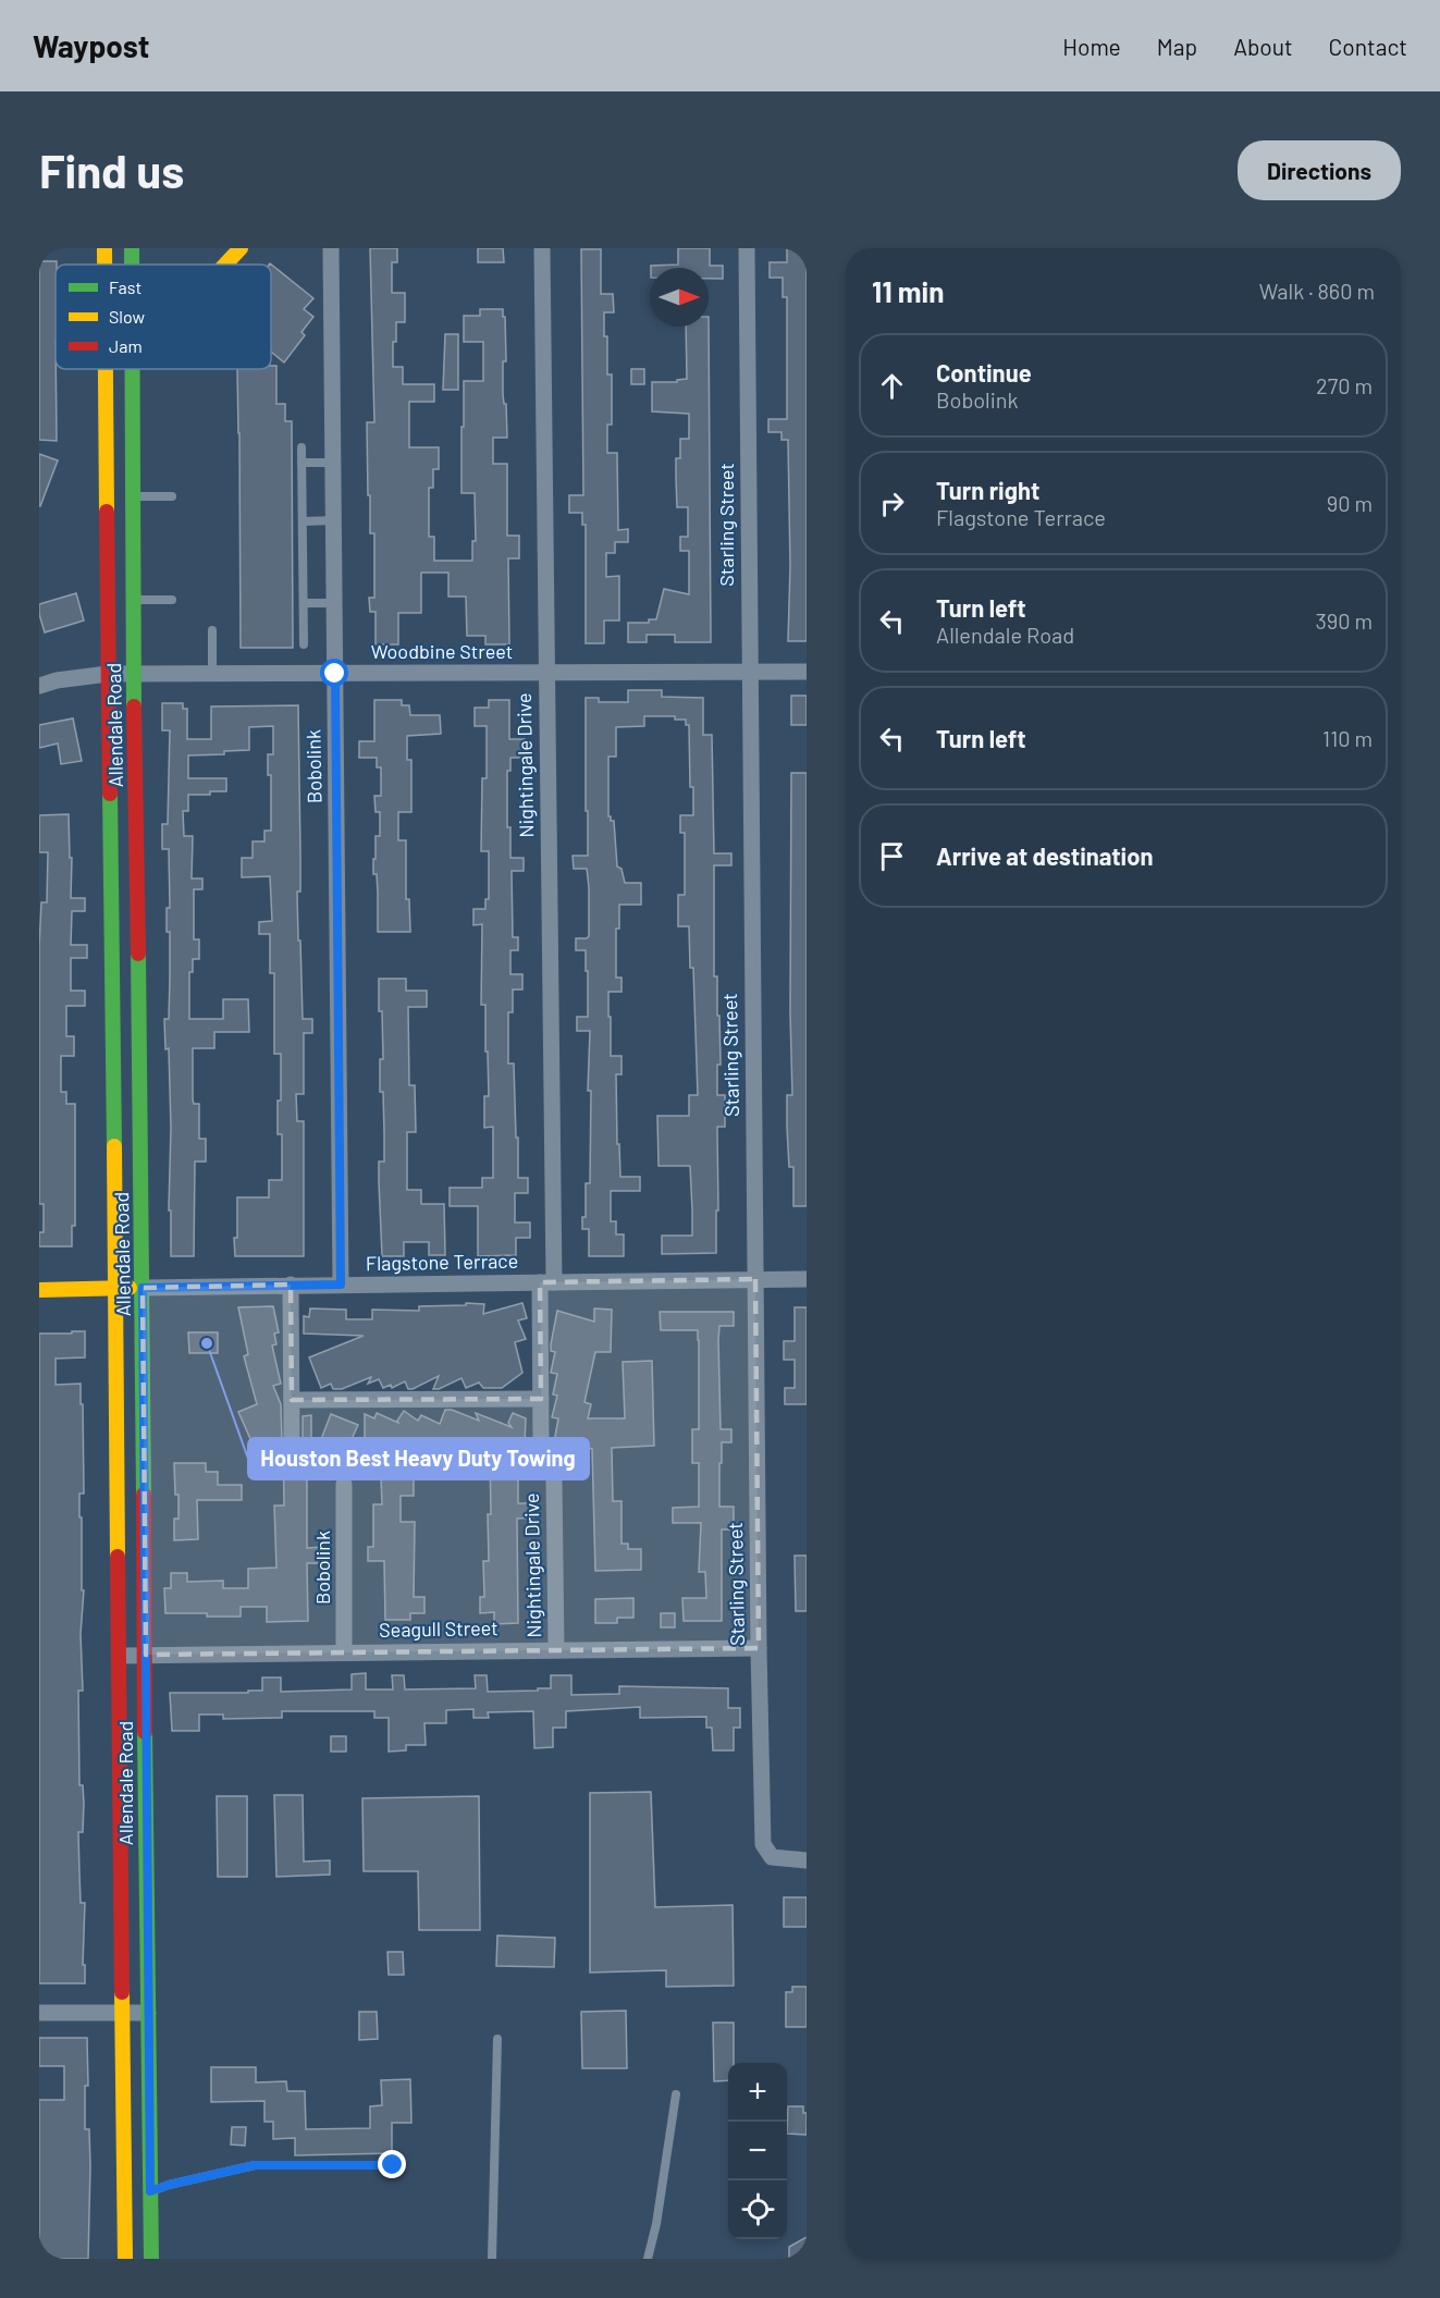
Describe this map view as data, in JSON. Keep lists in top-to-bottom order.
{
  "streets": {
    "main road": ["Allendale Road", "Flagstone Terrace"],
    "street": [
      "Starling Street",
      "Woodbine Street",
      "Nightingale Drive",
      "Bobolink",
      "Seagull Street"
    ]
  },
  "crossings": [
    ["Starling Street", "Woodbine Street"],
    ["Starling Street", "Flagstone Terrace"],
    ["Starling Street", "Seagull Street"],
    ["Woodbine Street", "Allendale Road"],
    ["Woodbine Street", "Nightingale Drive"],
    ["Woodbine Street", "Bobolink"],
    ["Allendale Road", "Flagstone Terrace"],
    ["Allendale Road", "Seagull Street"],
    ["Nightingale Drive", "Flagstone Terrace"],
    ["Nightingale Drive", "Seagull Street"],
    ["Bobolink", "Flagstone Terrace"],
    ["Bobolink", "Seagull Street"]
  ],
  "places": ["Houston Best Heavy Duty Towing"],
  "legend": ["Fast", "Slow", "Jam"],
  "north": "right",
  "page": {
    "header": "Waypost",
    "nav": [
      "Home",
      "Map",
      "About",
      "Contact"
    ],
    "buttons": "Directions",
    "title": "Find us",
    "heading": ["11 min", "Walk · 860 m"],
    "list": [
      ["Continue", "Bobolink", "270 m"],
      ["Turn right", "Flagstone Terrace", "90 m"],
      ["Turn left", "Allendale Road", "390 m"],
      ["Turn left", "110 m"],
      "Arrive at destination"
    ],
    "map_buttons": ["+", "−"]
  }
}
